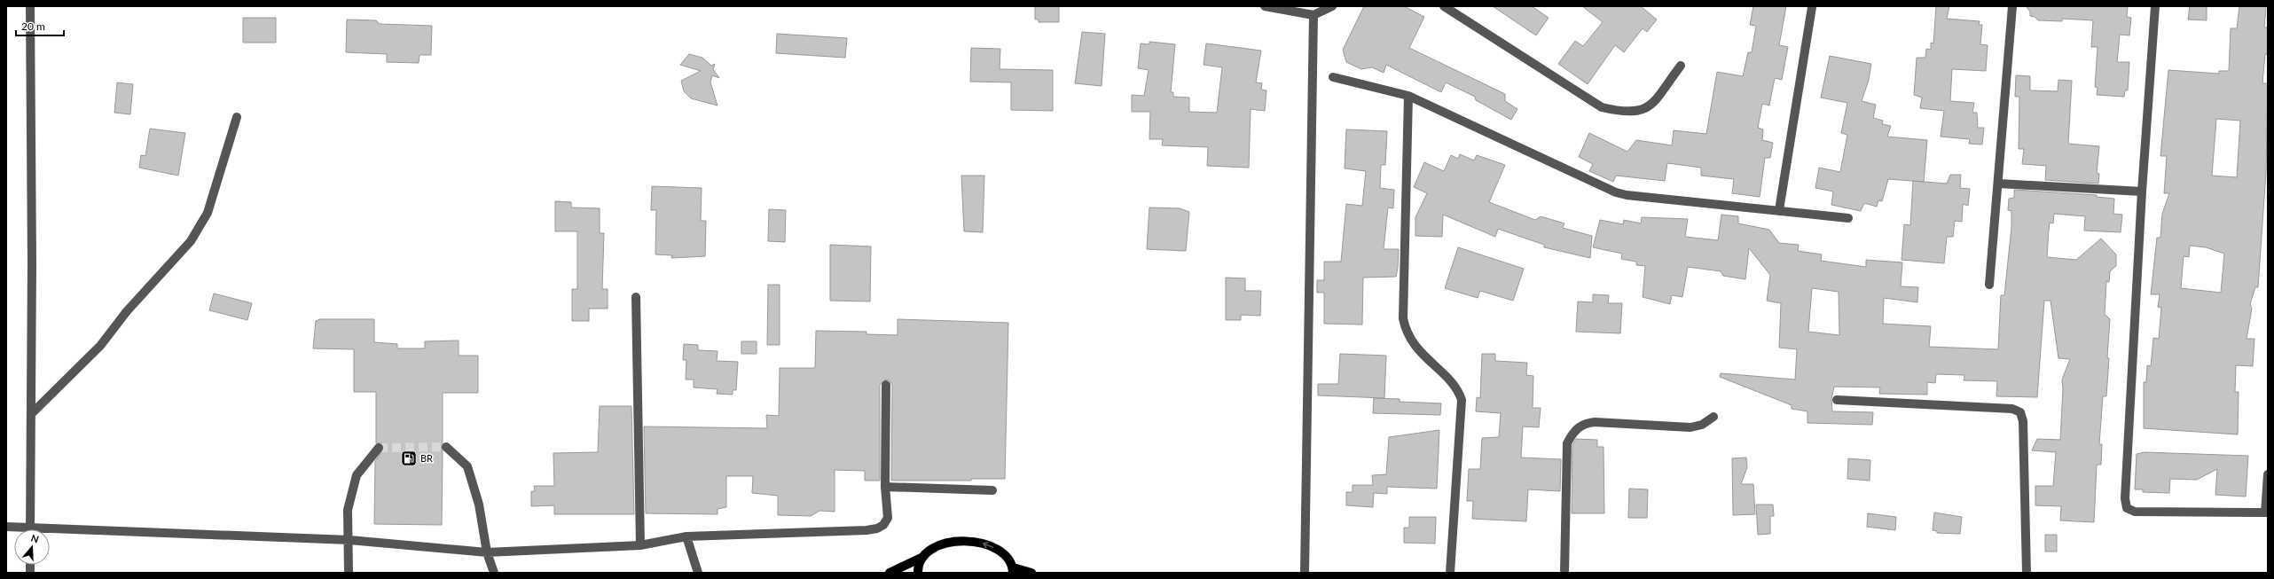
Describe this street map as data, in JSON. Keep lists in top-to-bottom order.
{
  "places": {
    "fuel station": ["BR"]
  },
  "scale_bar": "20 m",
  "north": "top"
}
